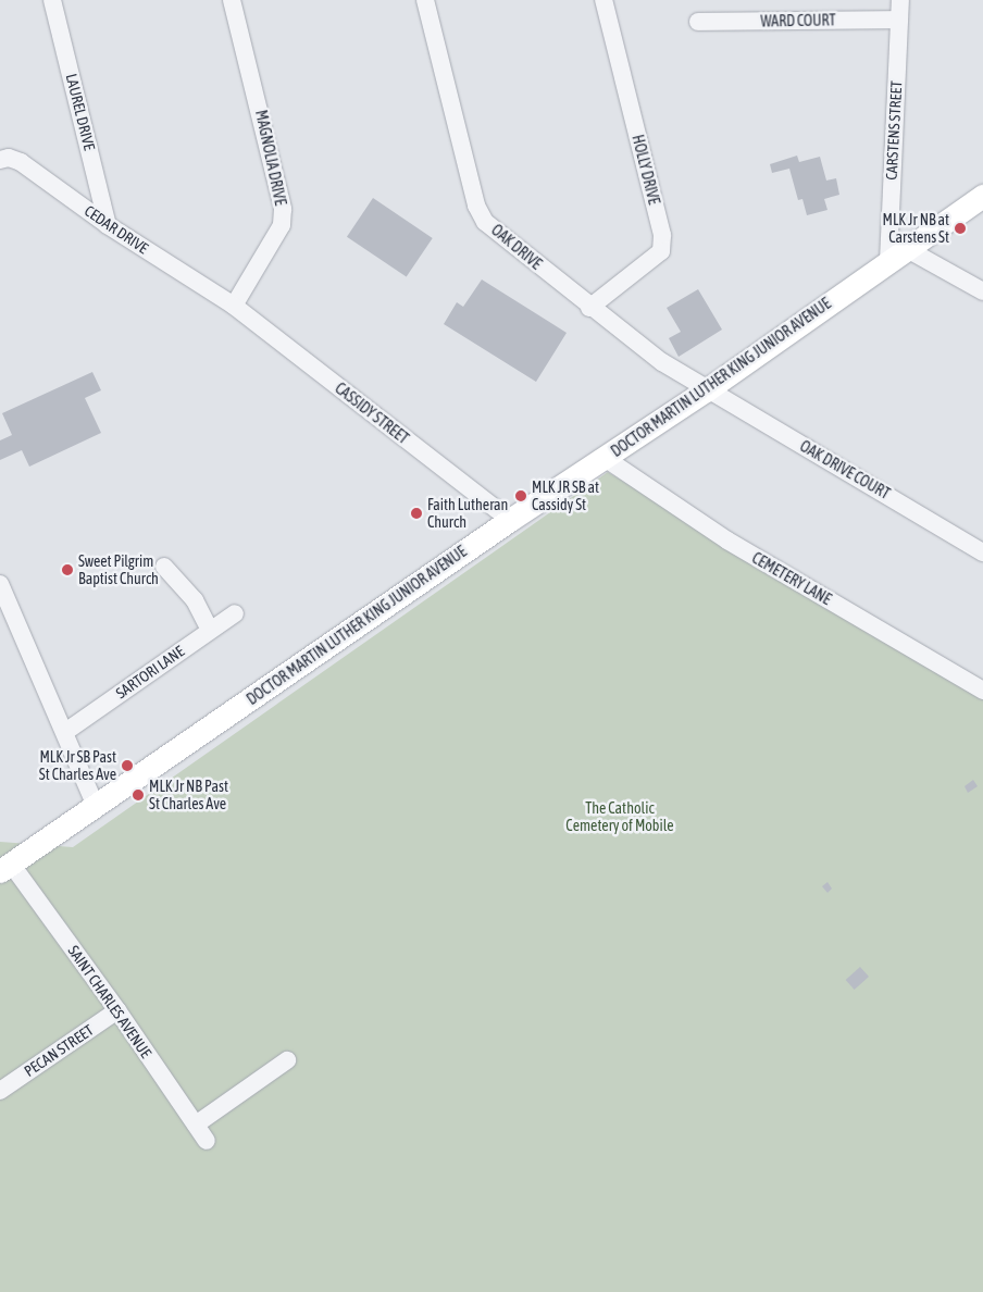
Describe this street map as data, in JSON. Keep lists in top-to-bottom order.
{
  "streets": {
    "main road": ["DOCTOR MARTIN LUTHER KING JUNIOR AVENUE"],
    "street": [
      "WARD COURT",
      "LAUREL DRIVE",
      "CARSTENS STREET",
      "MAGNOLIA DRIVE",
      "HOLLY DRIVE",
      "CEDAR DRIVE",
      "OAK DRIVE",
      "CASSIDY STREET",
      "OAK DRIVE COURT",
      "CEMETERY LANE",
      "SARTORI LANE",
      "SAINT CHARLES AVENUE",
      "PECAN STREET"
    ]
  },
  "crossings": [
    ["WARD COURT", "CARSTENS STREET"],
    ["LAUREL DRIVE", "CEDAR DRIVE"],
    ["CARSTENS STREET", "DOCTOR MARTIN LUTHER KING JUNIOR AVENUE"],
    ["MAGNOLIA DRIVE", "CEDAR DRIVE"],
    ["MAGNOLIA DRIVE", "CASSIDY STREET"],
    ["HOLLY DRIVE", "OAK DRIVE"],
    ["CEDAR DRIVE", "CASSIDY STREET"],
    ["OAK DRIVE", "DOCTOR MARTIN LUTHER KING JUNIOR AVENUE"],
    ["OAK DRIVE", "OAK DRIVE COURT"],
    ["DOCTOR MARTIN LUTHER KING JUNIOR AVENUE", "CASSIDY STREET"],
    ["DOCTOR MARTIN LUTHER KING JUNIOR AVENUE", "OAK DRIVE COURT"],
    ["DOCTOR MARTIN LUTHER KING JUNIOR AVENUE", "CEMETERY LANE"],
    ["DOCTOR MARTIN LUTHER KING JUNIOR AVENUE", "SAINT CHARLES AVENUE"],
    ["SAINT CHARLES AVENUE", "PECAN STREET"]
  ],
  "parks": ["The Catholic Cemetery of Mobile"],
  "places": [
    "MLK Jr NB at Carstens St",
    "MLK JR SB at Cassidy St",
    "Faith Lutheran Church",
    "Sweet Pilgrim Baptist Church",
    "MLK Jr SB Past St Charles Ave",
    "MLK Jr NB Past St Charles Ave"
  ]
}
